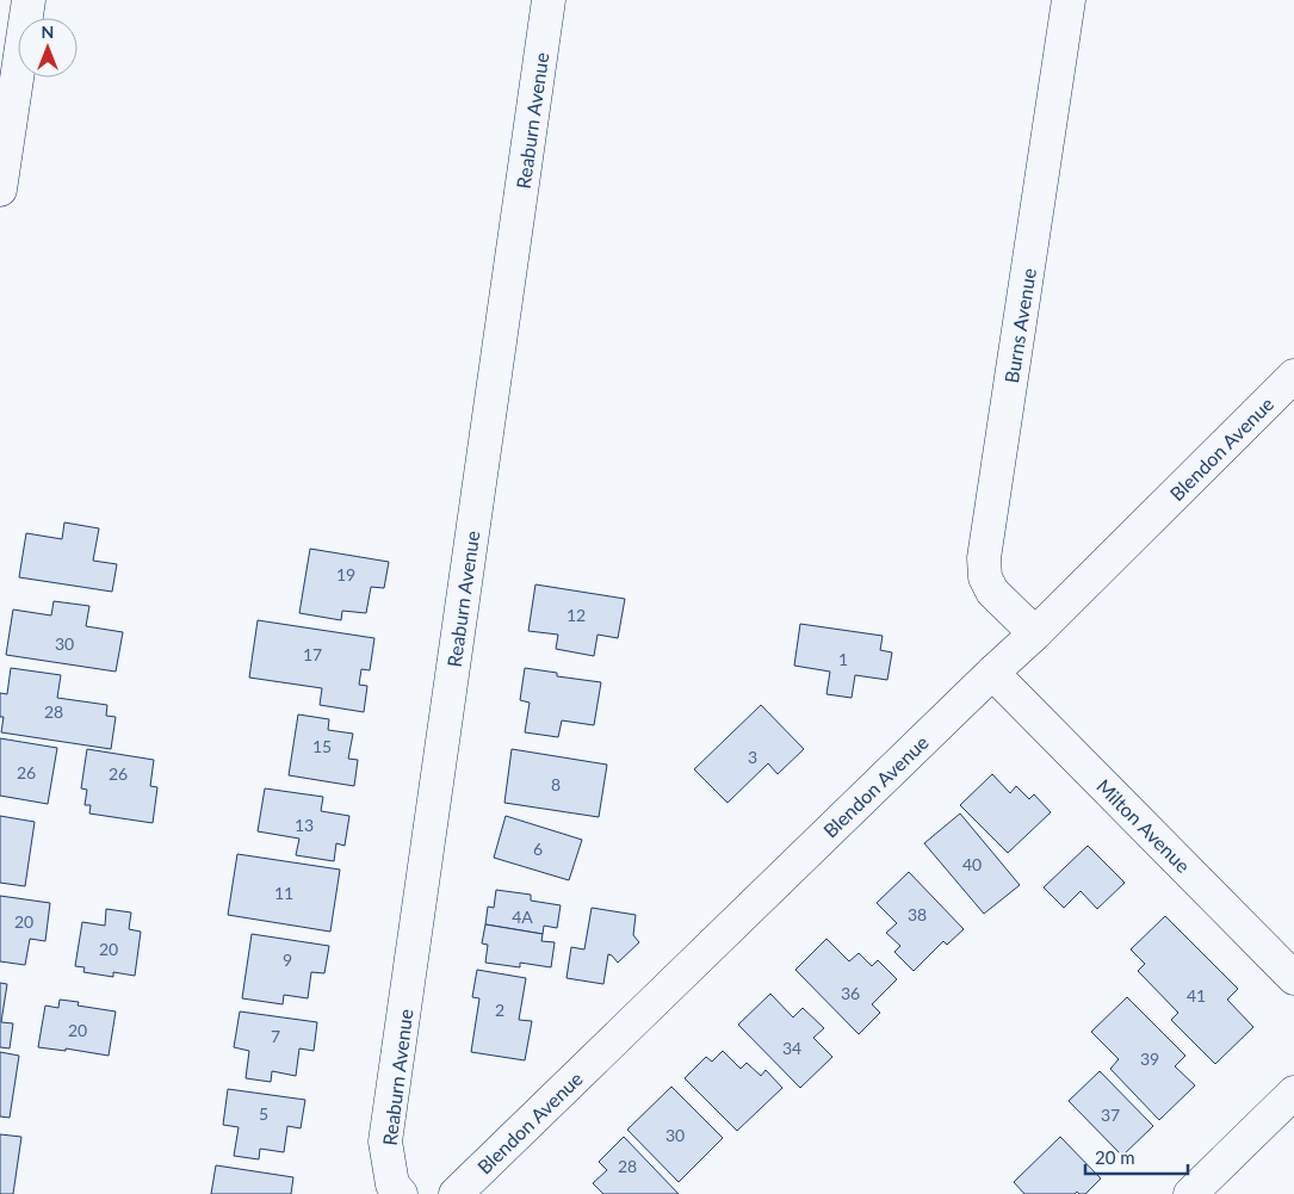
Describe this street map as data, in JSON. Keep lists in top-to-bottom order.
{
  "streets": {
    "street": [
      "Reaburn Avenue",
      "Burns Avenue",
      "Blendon Avenue",
      "Milton Avenue"
    ]
  },
  "crossings": [
    ["Burns Avenue", "Blendon Avenue"],
    ["Blendon Avenue", "Milton Avenue"]
  ],
  "house_numbers": [
    "19",
    "12",
    "30",
    "17",
    "1",
    "28",
    "15",
    "3",
    "26",
    "26",
    "8",
    "13",
    "6",
    "40",
    "11",
    "38",
    "4A",
    "20",
    "20",
    "9",
    "36",
    "41",
    "2",
    "20",
    "7",
    "34",
    "39",
    "5",
    "37",
    "30",
    "28"
  ],
  "scale_bar": "20 m",
  "north": "top"
}
